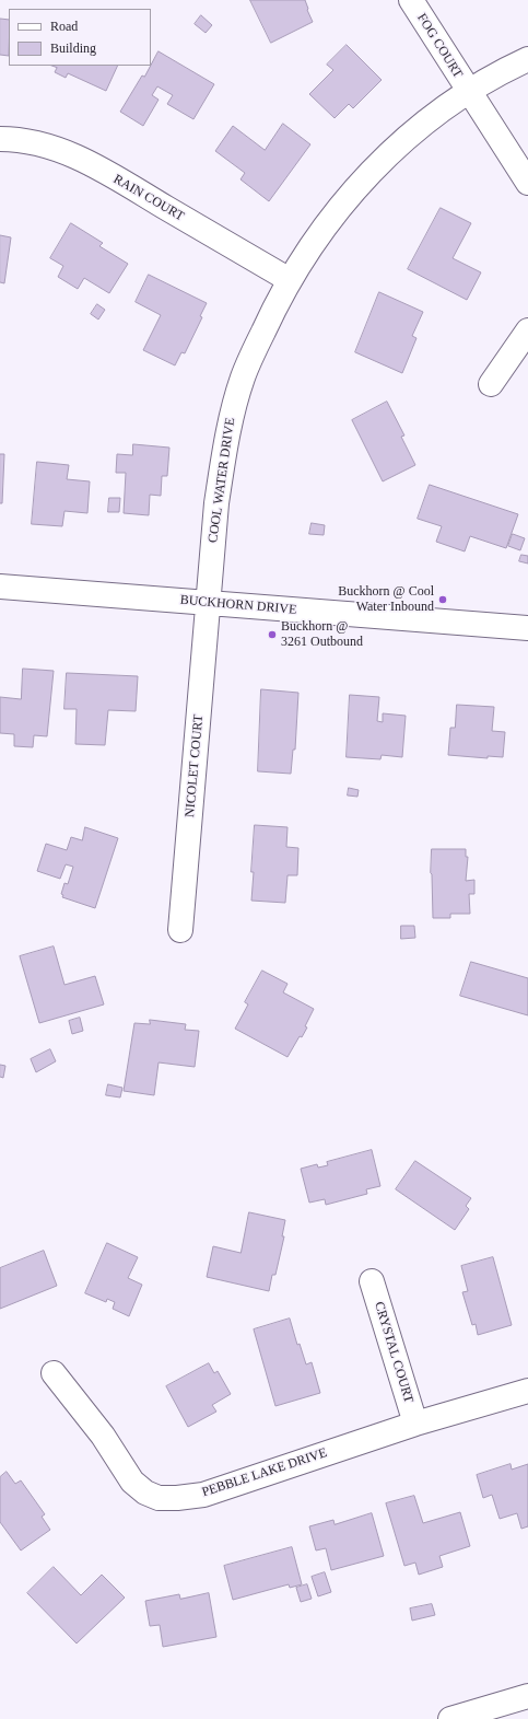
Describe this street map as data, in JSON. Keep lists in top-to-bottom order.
{
  "streets": {
    "street": [
      "FOG COURT",
      "RAIN COURT",
      "COOL WATER DRIVE",
      "BUCKHORN DRIVE",
      "NICOLET COURT",
      "CRYSTAL COURT",
      "PEBBLE LAKE DRIVE"
    ]
  },
  "crossings": [
    ["FOG COURT", "COOL WATER DRIVE"],
    ["RAIN COURT", "COOL WATER DRIVE"],
    ["COOL WATER DRIVE", "BUCKHORN DRIVE"],
    ["COOL WATER DRIVE", "NICOLET COURT"],
    ["BUCKHORN DRIVE", "NICOLET COURT"],
    ["CRYSTAL COURT", "PEBBLE LAKE DRIVE"]
  ],
  "places": ["Buckhorn @ Cool Water Inbound", "Buckhorn @ 3261 Outbound"],
  "legend": ["Road", "Building"]
}
